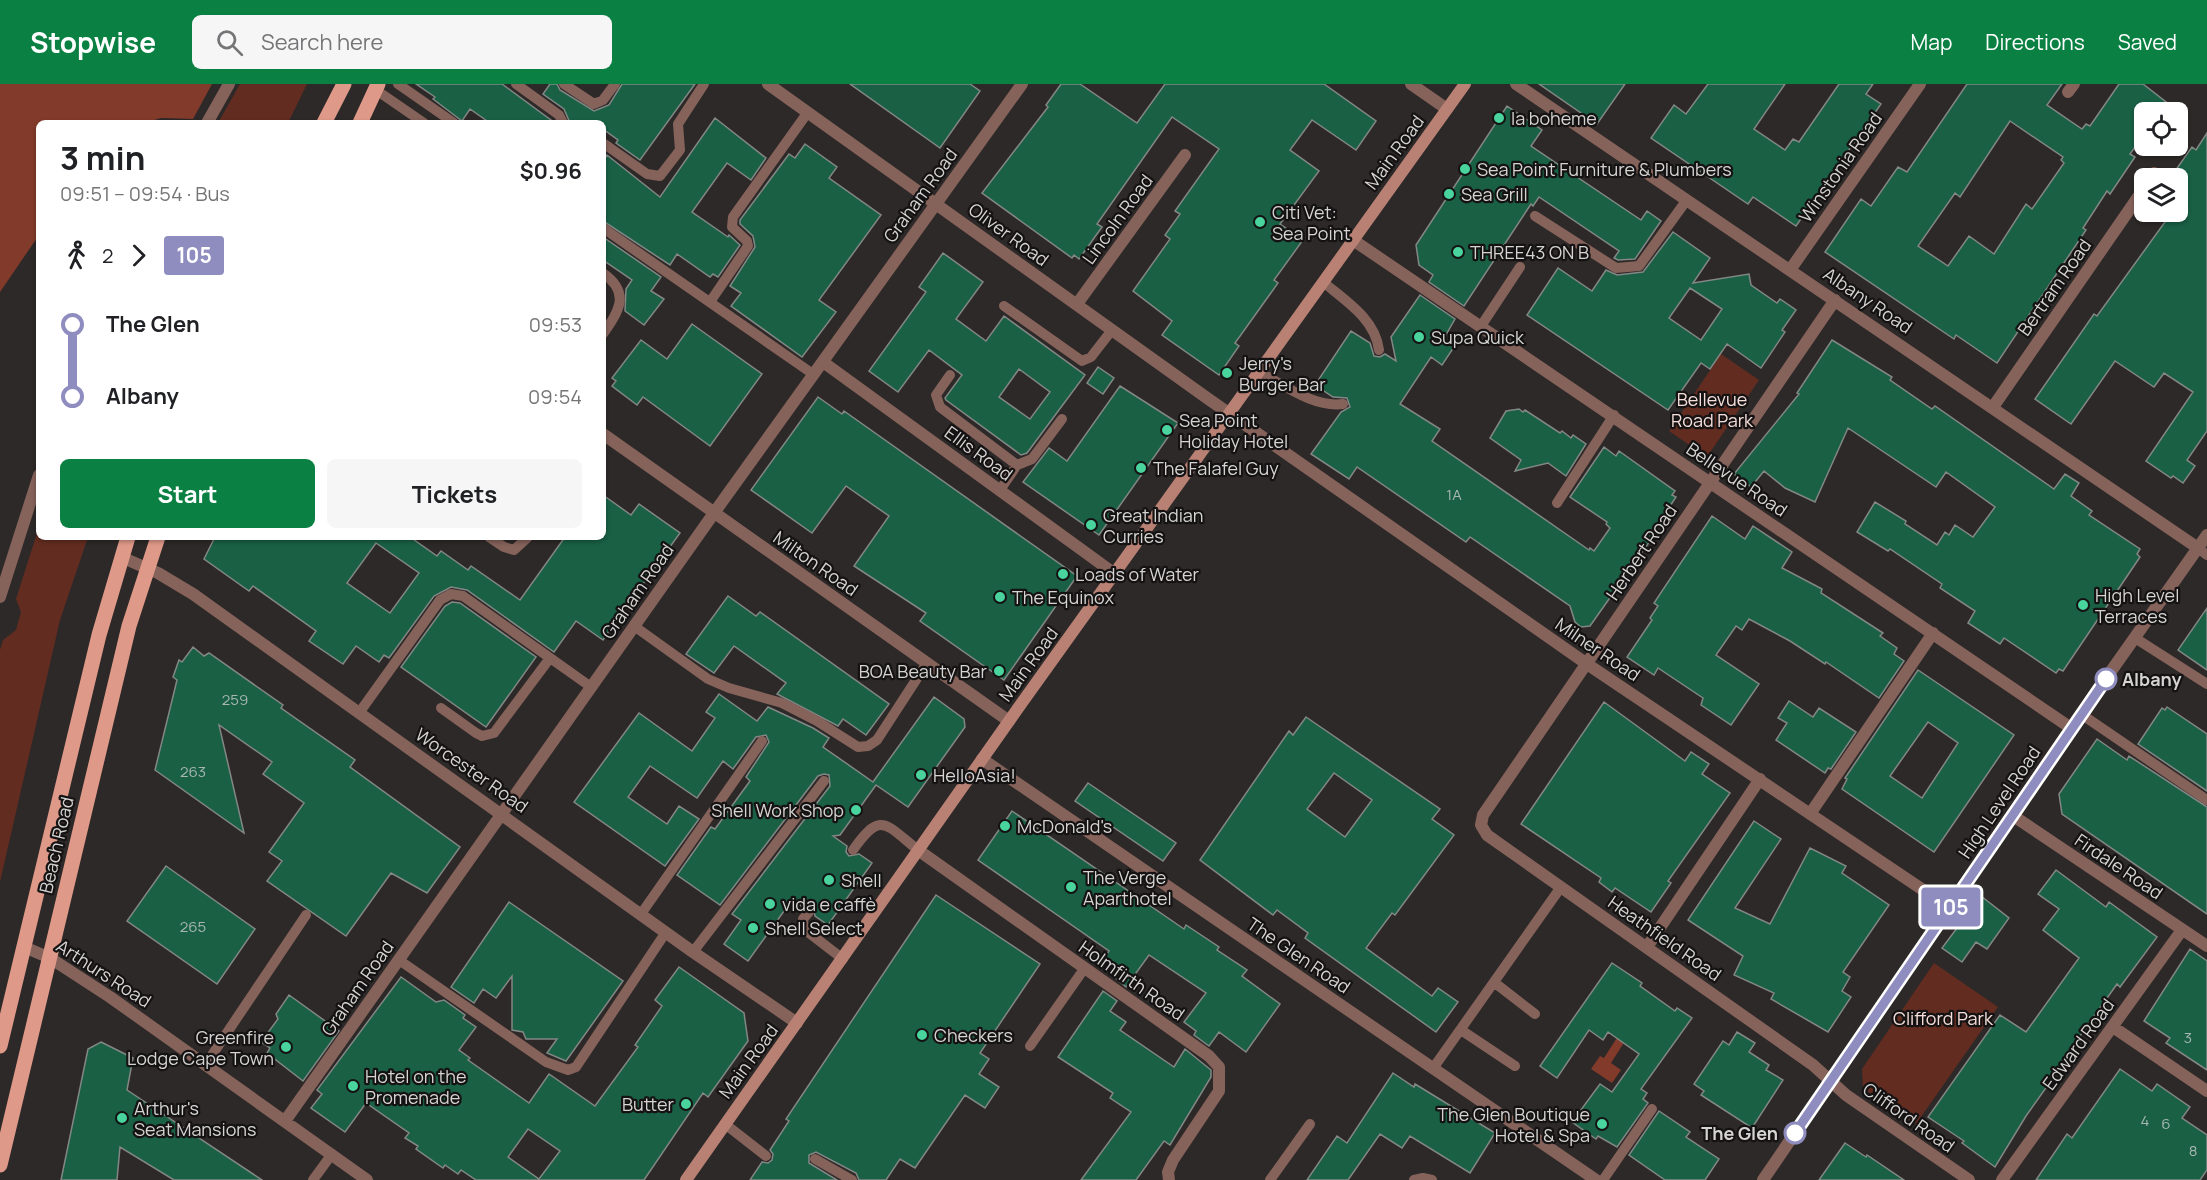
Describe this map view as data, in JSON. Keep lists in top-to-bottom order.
{
  "streets": {
    "main road": ["Main Road", "Beach Road"],
    "street": [
      "Winstonia Road",
      "Graham Road",
      "Lincoln Road",
      "Oliver Road",
      "Bertram Road",
      "Albany Road",
      "Ellis Road",
      "Bellevue Road",
      "Herbert Road",
      "Milton Road",
      "Milner Road",
      "Worcester Road",
      "High Level Road",
      "Firdale Road",
      "Heathfield Road",
      "The Glen Road",
      "Arthurs Road",
      "Holmfirth Road",
      "Edward Road",
      "Clifford Road"
    ]
  },
  "crossings": [
    ["Main Road", "Oliver Road"],
    ["Main Road", "Ellis Road"],
    ["Main Road", "Bellevue Road"],
    ["Main Road", "Milton Road"],
    ["Main Road", "Milner Road"],
    ["Main Road", "Worcester Road"],
    ["Main Road", "The Glen Road"],
    ["Main Road", "Holmfirth Road"],
    ["Winstonia Road", "Albany Road"],
    ["Graham Road", "Oliver Road"],
    ["Graham Road", "Ellis Road"],
    ["Graham Road", "Milton Road"],
    ["Graham Road", "Worcester Road"],
    ["Graham Road", "Arthurs Road"],
    ["Lincoln Road", "Oliver Road"],
    ["Oliver Road", "Milner Road"],
    ["Bertram Road", "Albany Road"],
    ["Albany Road", "Herbert Road"],
    ["Albany Road", "High Level Road"],
    ["Bellevue Road", "Herbert Road"],
    ["Bellevue Road", "High Level Road"],
    ["Herbert Road", "Milner Road"],
    ["Herbert Road", "Heathfield Road"],
    ["Milner Road", "High Level Road"],
    ["Worcester Road", "Beach Road"],
    ["High Level Road", "Firdale Road"],
    ["High Level Road", "Heathfield Road"],
    ["High Level Road", "Clifford Road"],
    ["Beach Road", "Arthurs Road"],
    ["Firdale Road", "Edward Road"],
    ["Heathfield Road", "Clifford Road"]
  ],
  "parks": ["Bellevue Road Park", "Clifford Park"],
  "places": [
    "la boheme",
    "Sea Point Furniture & Plumbers",
    "Sea Grill",
    "Citi Vet: Sea Point",
    "THREE43 ON B",
    "Supa Quick",
    "Jerry's Burger Bar",
    "Sea Point Holiday Hotel",
    "The Falafel Guy",
    "Great Indian Curries",
    "Loads of Water",
    "The Equinox",
    "High Level Terraces",
    "BOA Beauty Bar",
    "Albany",
    "HelloAsia!",
    "Shell Work Shop",
    "McDonald's",
    "Shell",
    "The Verge Aparthotel",
    "vida e caffè",
    "Shell Select",
    "Checkers",
    "Greenfire Lodge Cape Town",
    "Hotel on the Promenade",
    "Butter",
    "Arthur's Seat Mansions",
    "The Glen Boutique Hotel & Spa",
    "The Glen"
  ],
  "lines": ["bus line 105"],
  "house_numbers": [
    "1A",
    "259",
    "263",
    "265",
    "3",
    "4",
    "6",
    "8"
  ],
  "page": {
    "header": "Stopwise",
    "search": "Search here",
    "nav": ["Map", "Directions", "Saved"],
    "on_map": "105",
    "heading": ["3 min", "09:51 – 09:54 · Bus", "$0.96"],
    "legs": ["2", "105"],
    "list": [
      {
        "name": "The Glen",
        "value": "09:53"
      },
      {
        "name": "Albany",
        "value": "09:54"
      }
    ],
    "buttons": ["Start", "Tickets"]
  }
}
